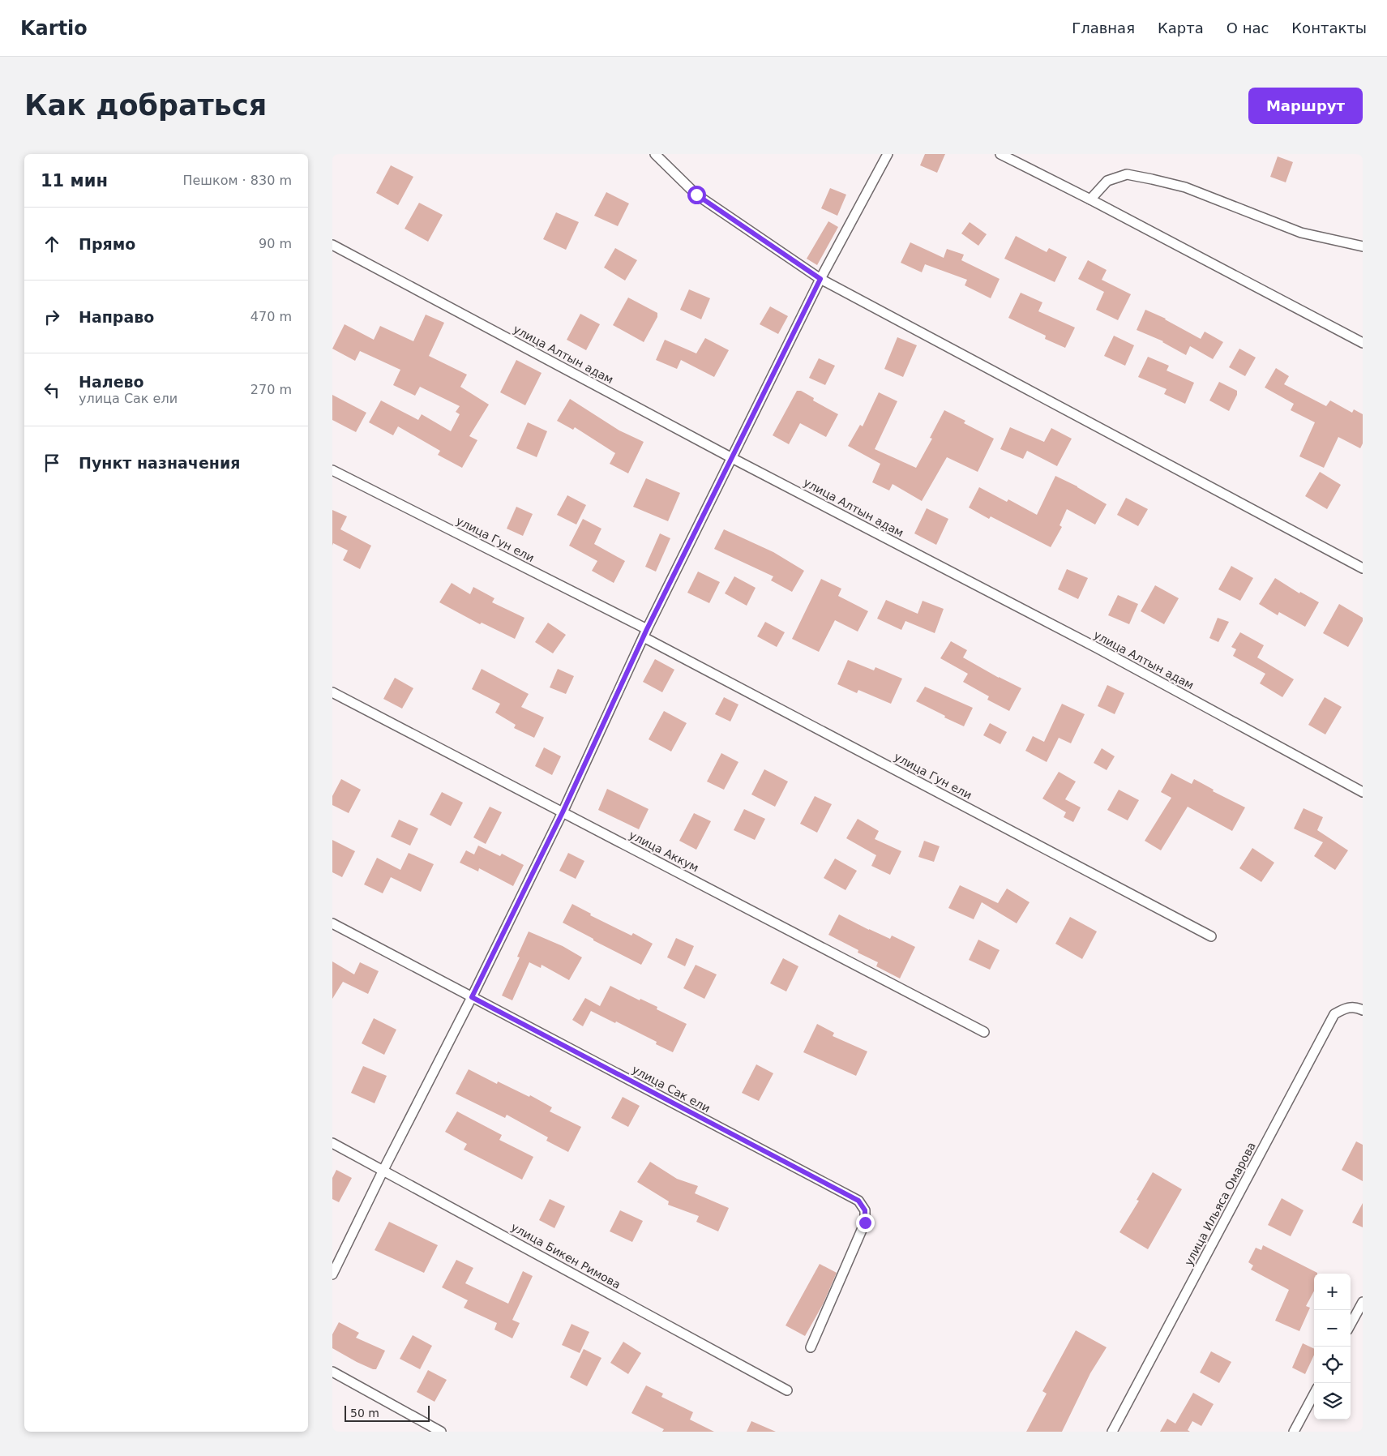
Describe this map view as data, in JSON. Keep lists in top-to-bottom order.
{
  "streets": {
    "street": [
      "улица Алтын адам",
      "улица Гун ели",
      "улица Аккум",
      "улица Сак ели",
      "улица Ильяса Омарова",
      "улица Бикен Римова"
    ]
  },
  "scale_bar": "50 m",
  "page": {
    "header": "Kartio",
    "nav": [
      "Главная",
      "Карта",
      "О нас",
      "Контакты"
    ],
    "buttons": "Маршрут",
    "title": "Как добраться",
    "heading": ["11 мин", "Пешком · 830 m"],
    "list": [
      ["Прямо", "90 m"],
      ["Направо", "470 m"],
      ["Налево", "улица Сак ели", "270 m"],
      "Пункт назначения"
    ],
    "map_buttons": ["+", "−"],
    "scale": "50 m"
  }
}
